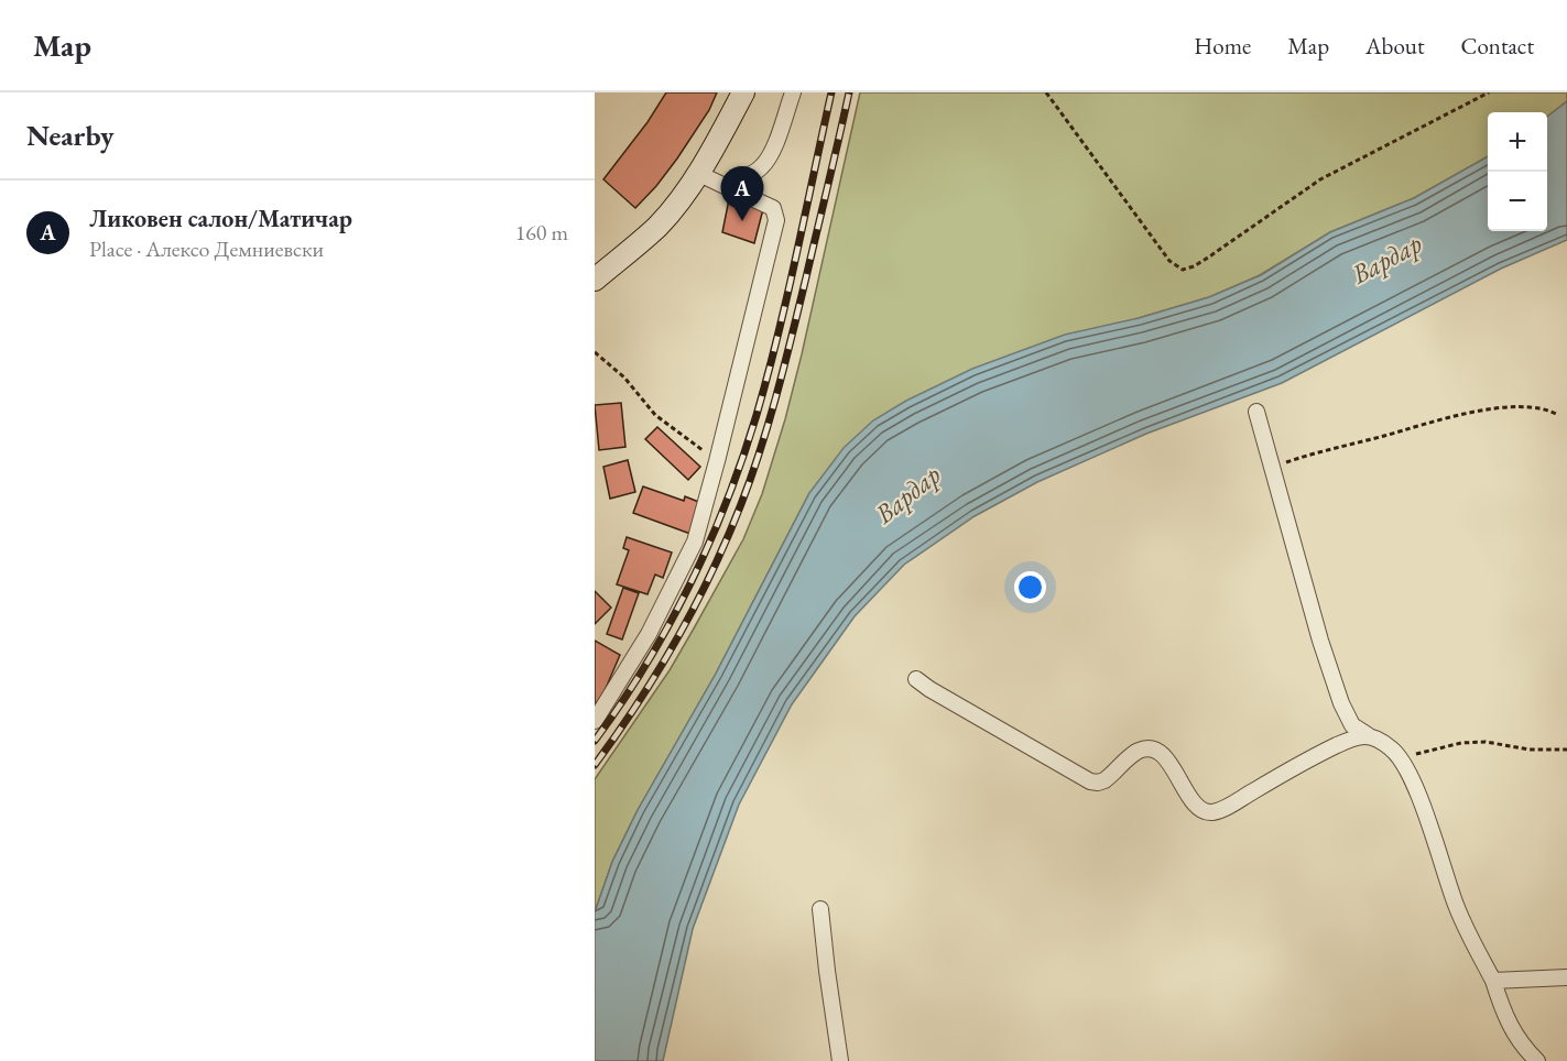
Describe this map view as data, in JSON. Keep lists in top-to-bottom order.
{
  "water": ["Вардар"],
  "page": {
    "header": "Map",
    "nav": [
      "Home",
      "Map",
      "About",
      "Contact"
    ],
    "heading": "Nearby",
    "map_buttons": ["+", "−"],
    "pins": "A",
    "list": [
      {
        "mark": "A",
        "name": "Ликовен салон/Матичар",
        "note": "Place · Алексо Демниевски",
        "value": "160 m"
      }
    ]
  }
}
